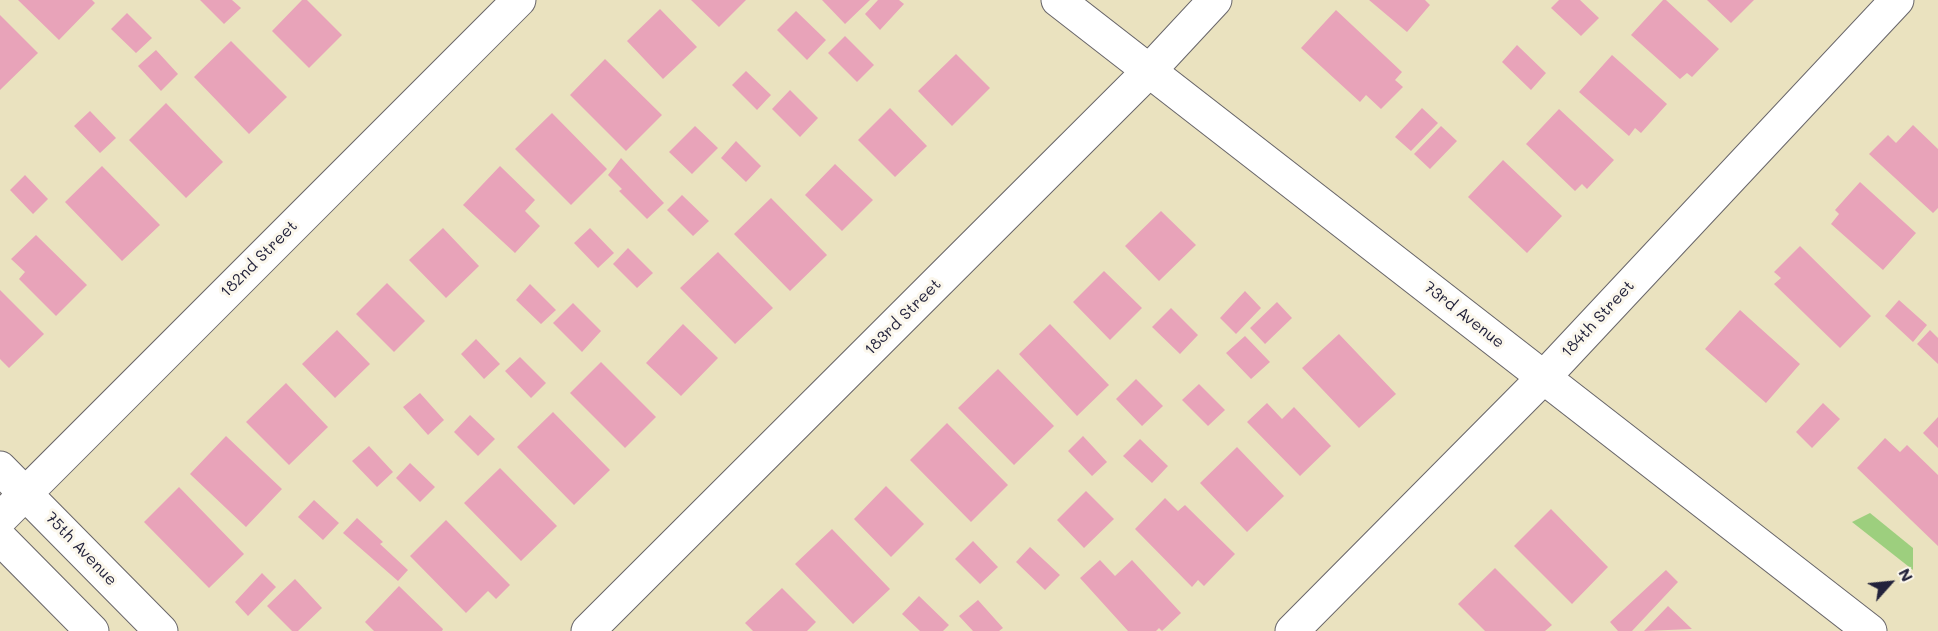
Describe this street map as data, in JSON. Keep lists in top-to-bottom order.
{
  "streets": {
    "street": [
      "182nd Street",
      "73rd Avenue",
      "183rd Street",
      "184th Street",
      "75th Avenue"
    ]
  },
  "crossings": [
    ["182nd Street", "75th Avenue"],
    ["73rd Avenue", "183rd Street"],
    ["73rd Avenue", "184th Street"]
  ],
  "north": "top right"
}
